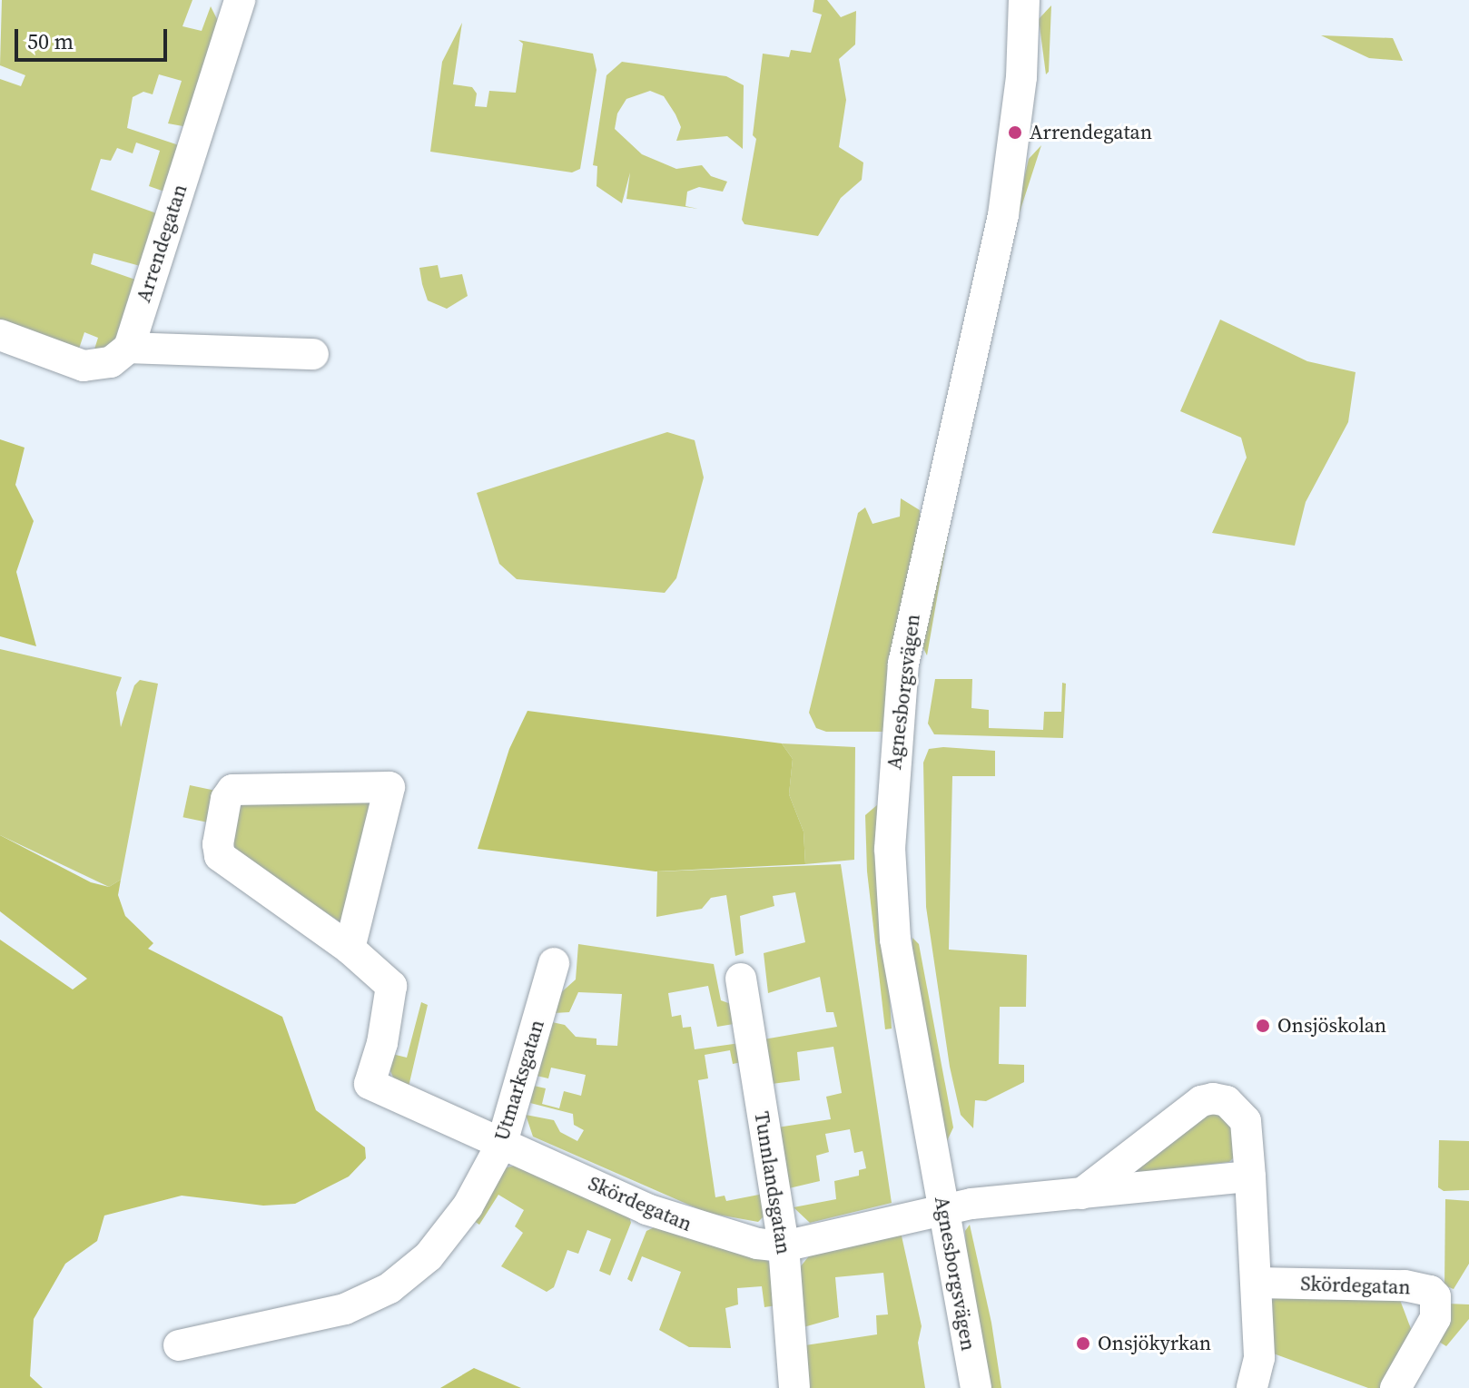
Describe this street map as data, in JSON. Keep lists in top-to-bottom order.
{
  "streets": {
    "street": [
      "Arrendegatan",
      "Agnesborgsvägen",
      "Utmarksgatan",
      "Tunnlandsgatan",
      "Skördegatan"
    ]
  },
  "crossings": [
    ["Agnesborgsvägen", "Skördegatan"],
    ["Utmarksgatan", "Skördegatan"],
    ["Tunnlandsgatan", "Skördegatan"]
  ],
  "places": ["Arrendegatan", "Onsjöskolan", "Onsjökyrkan"],
  "scale_bar": "50 m"
}
